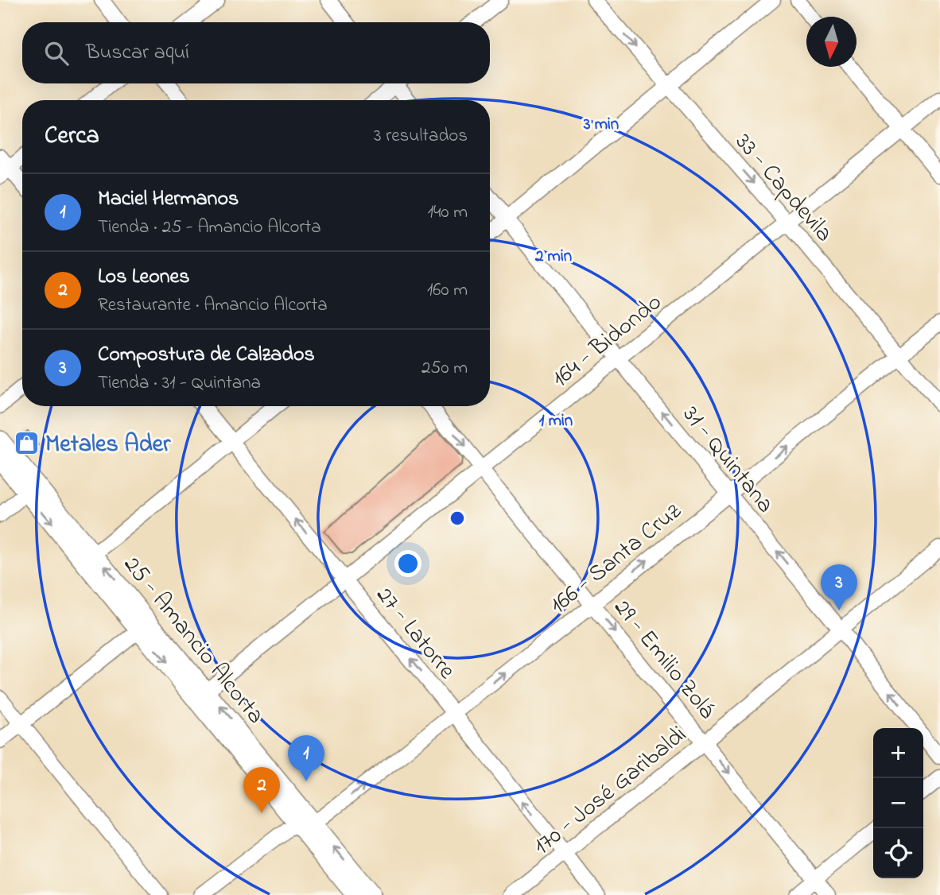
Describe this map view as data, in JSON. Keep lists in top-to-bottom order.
{
  "streets": {
    "main road": ["25 - Amancio Alcorta"],
    "street": [
      "33 - Capdevila",
      "164 - Bidondo",
      "31 - Quintana",
      "166 - Santa Cruz",
      "27 - Latorre",
      "29 - Emilio Zolá",
      "170 - José Garibaldi"
    ]
  },
  "crossings": [
    ["33 - Capdevila", "164 - Bidondo"],
    ["33 - Capdevila", "166 - Santa Cruz"],
    ["164 - Bidondo", "31 - Quintana"],
    ["164 - Bidondo", "27 - Latorre"],
    ["164 - Bidondo", "25 - Amancio Alcorta"],
    ["164 - Bidondo", "29 - Emilio Zolá"],
    ["31 - Quintana", "166 - Santa Cruz"],
    ["31 - Quintana", "170 - José Garibaldi"],
    ["166 - Santa Cruz", "27 - Latorre"],
    ["166 - Santa Cruz", "25 - Amancio Alcorta"],
    ["166 - Santa Cruz", "29 - Emilio Zolá"],
    ["27 - Latorre", "170 - José Garibaldi"],
    ["29 - Emilio Zolá", "170 - José Garibaldi"]
  ],
  "one_way": [
    "33 - Capdevila",
    "31 - Quintana",
    "166 - Santa Cruz",
    "27 - Latorre",
    "29 - Emilio Zolá"
  ],
  "places": {
    "shop": ["Metales Ader"]
  },
  "north": "bottom",
  "page": {
    "search": "Buscar aquí",
    "heading": ["Cerca", "3 resultados"],
    "list": [
      {
        "mark": "1",
        "name": "Maciel Hermanos",
        "note": "Tienda · 25 - Amancio Alcorta",
        "value": "140 m"
      },
      {
        "mark": "2",
        "name": "Los Leones",
        "note": "Restaurante · Amancio Alcorta",
        "value": "160 m"
      },
      {
        "mark": "3",
        "name": "Compostura de Calzados",
        "note": "Tienda · 31 - Quintana",
        "value": "250 m"
      }
    ],
    "pins": ["3", "1", "2"],
    "map_buttons": ["+", "−"]
  },
  "rings": ["3 min", "2 min", "1 min"]
}
